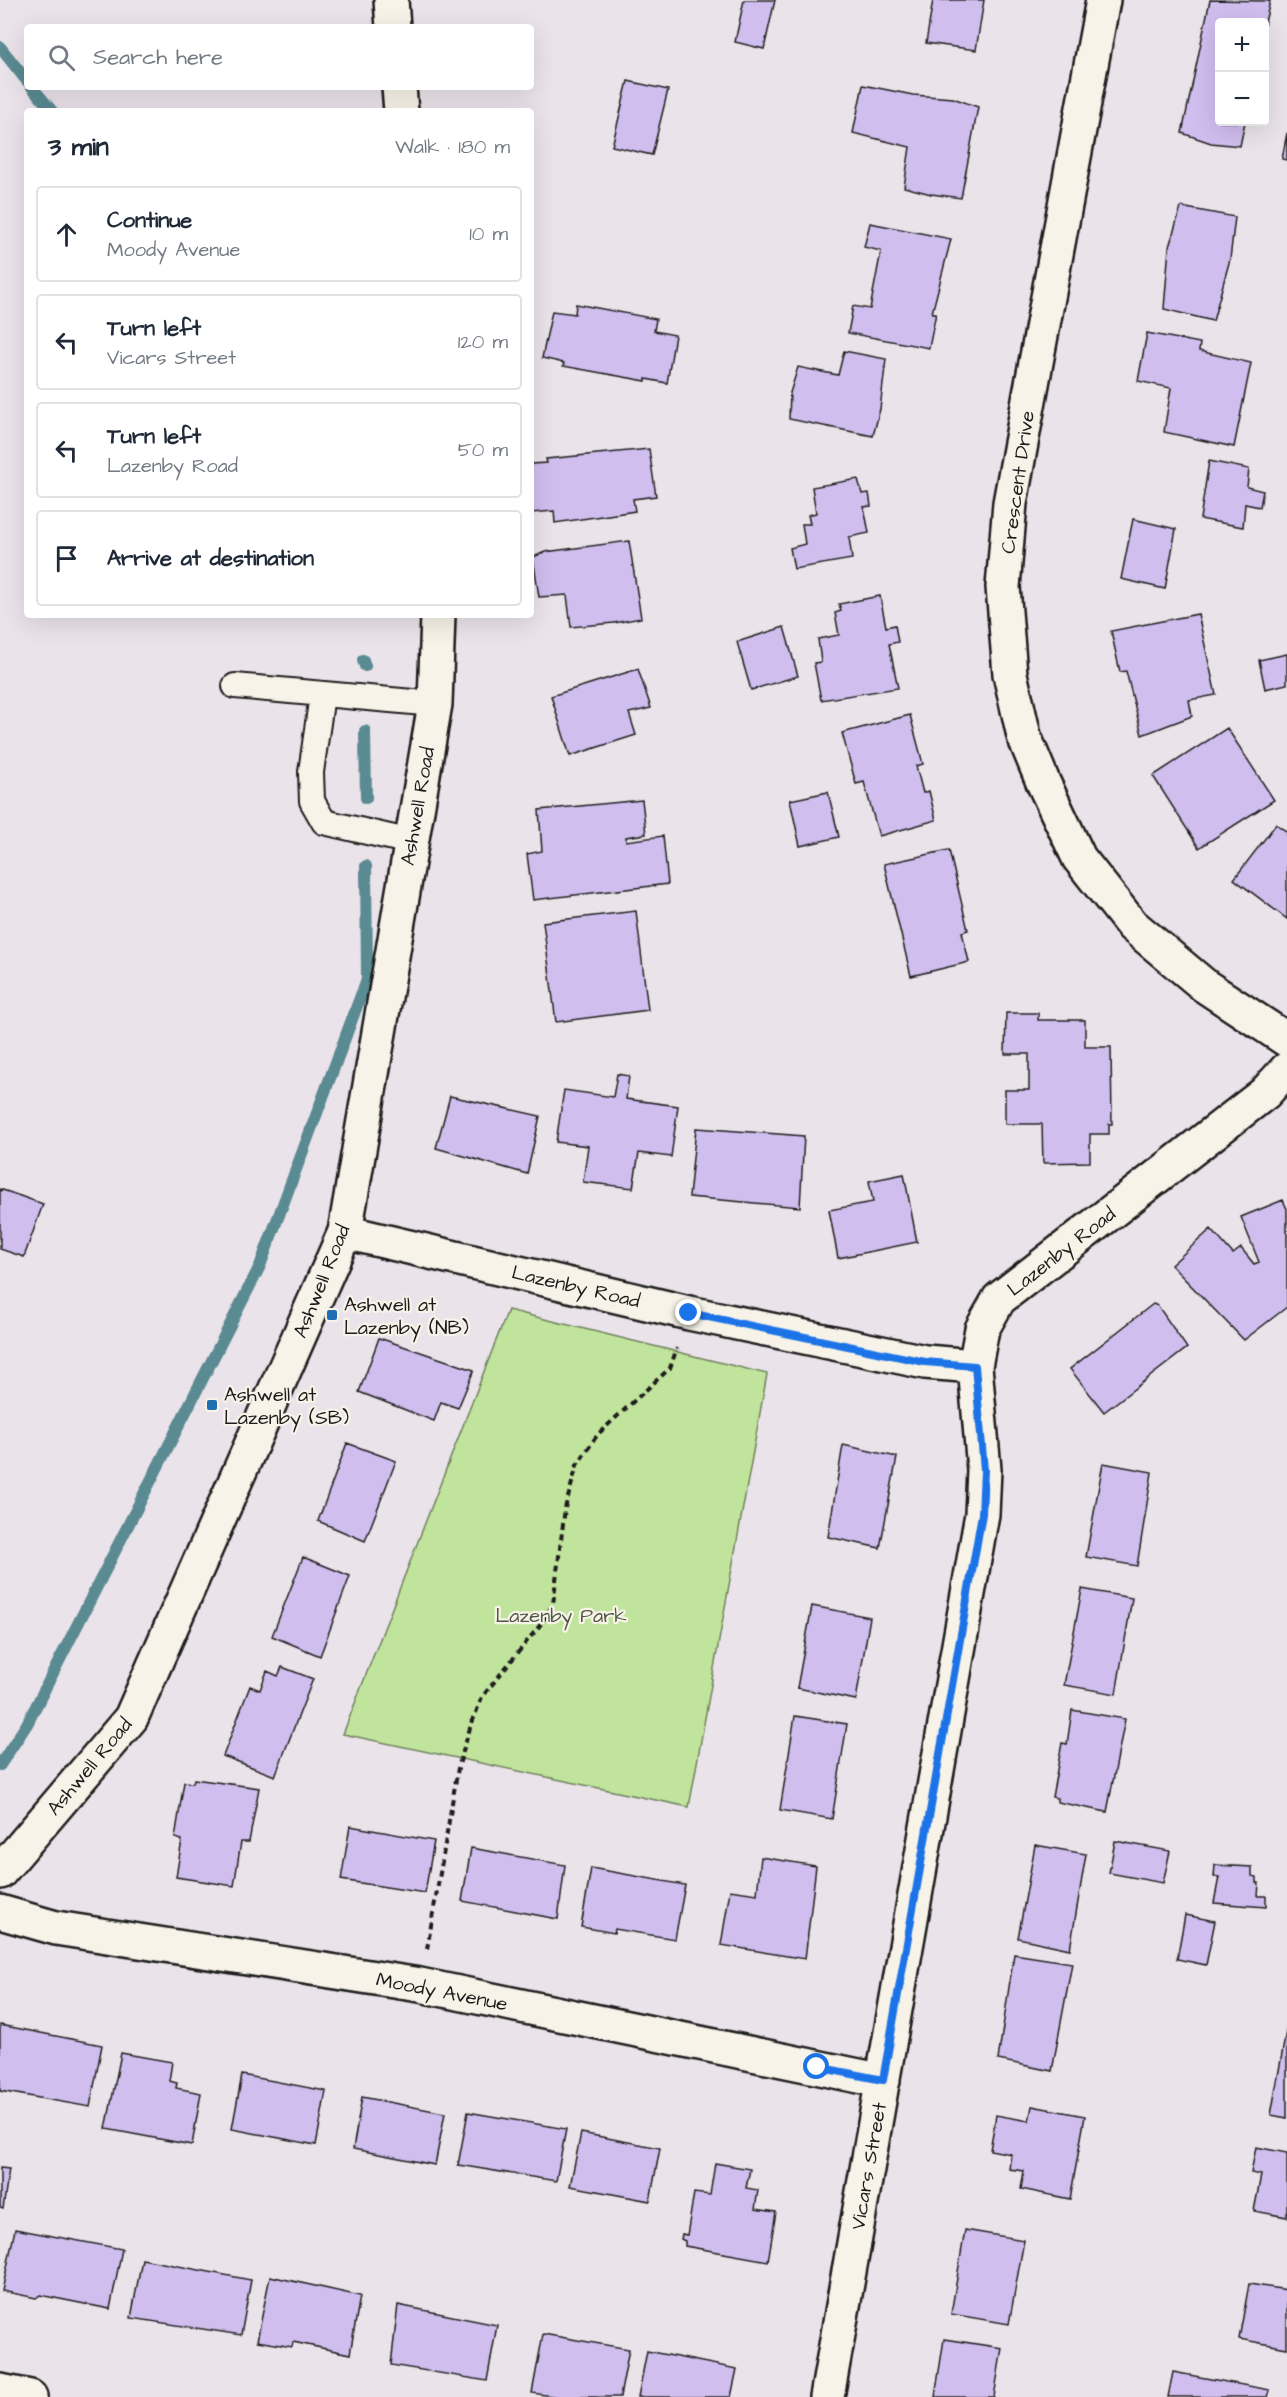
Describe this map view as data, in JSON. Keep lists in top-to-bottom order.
{
  "streets": {
    "street": [
      "Crescent Drive",
      "Ashwell Road",
      "Lazenby Road",
      "Moody Avenue",
      "Vicars Street"
    ]
  },
  "crossings": [
    ["Ashwell Road", "Lazenby Road"],
    ["Lazenby Road", "Vicars Street"],
    ["Moody Avenue", "Vicars Street"]
  ],
  "parks": ["Lazenby Park"],
  "places": {
    "transit": ["Ashwell at Lazenby (NB)", "Ashwell at Lazenby (SB)"]
  },
  "page": {
    "map_buttons": ["+", "−"],
    "search": "Search here",
    "heading": ["3 min", "Walk · 180 m"],
    "list": [
      ["Continue", "Moody Avenue", "10 m"],
      ["Turn left", "Vicars Street", "120 m"],
      ["Turn left", "Lazenby Road", "50 m"],
      "Arrive at destination"
    ]
  }
}
